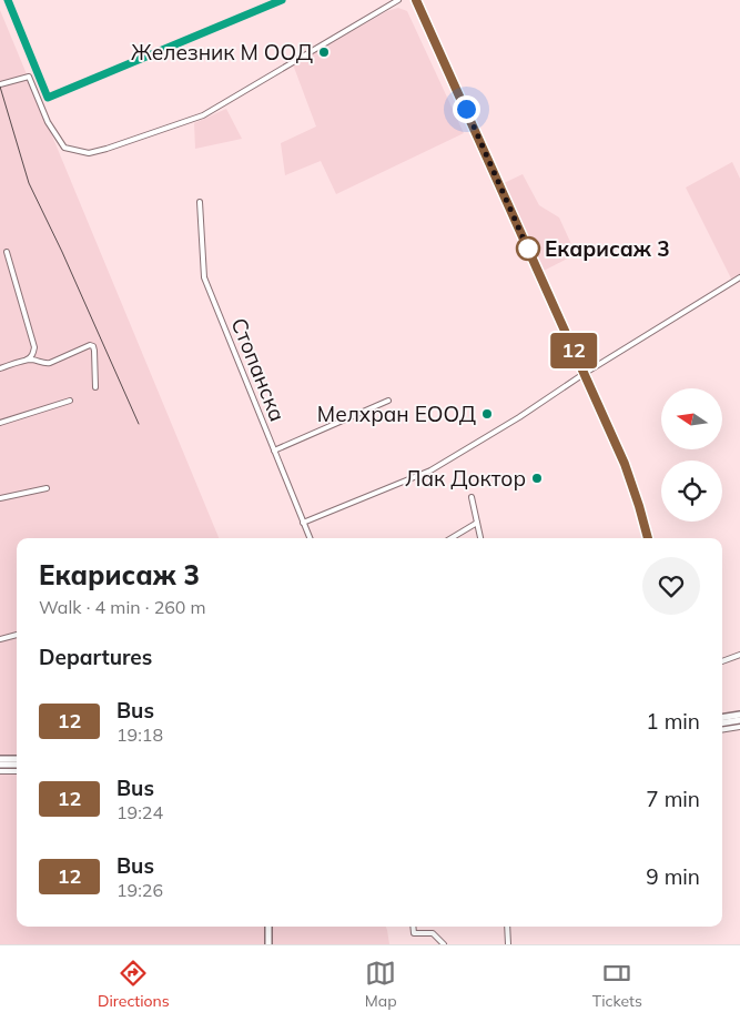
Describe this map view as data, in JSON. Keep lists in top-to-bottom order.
{
  "streets": {
    "street": ["Стопанска"]
  },
  "places": [
    "Железник М ООД",
    "Екарисаж 3",
    "Мелхран ЕООД",
    "Лак Доктор"
  ],
  "lines": ["bus line 12"],
  "north": "left",
  "page": {
    "on_map": "12",
    "heading": [
      ["Екарисаж 3", "Walk · 4 min · 260 m"],
      "Departures"
    ],
    "list": [
      {
        "mark": "12",
        "name": "Bus",
        "note": "19:18",
        "value": "1 min"
      },
      {
        "mark": "12",
        "name": "Bus",
        "note": "19:24",
        "value": "7 min"
      },
      {
        "mark": "12",
        "name": "Bus",
        "note": "19:26",
        "value": "9 min"
      }
    ],
    "tabs": ["Directions", "Map", "Tickets"]
  }
}
